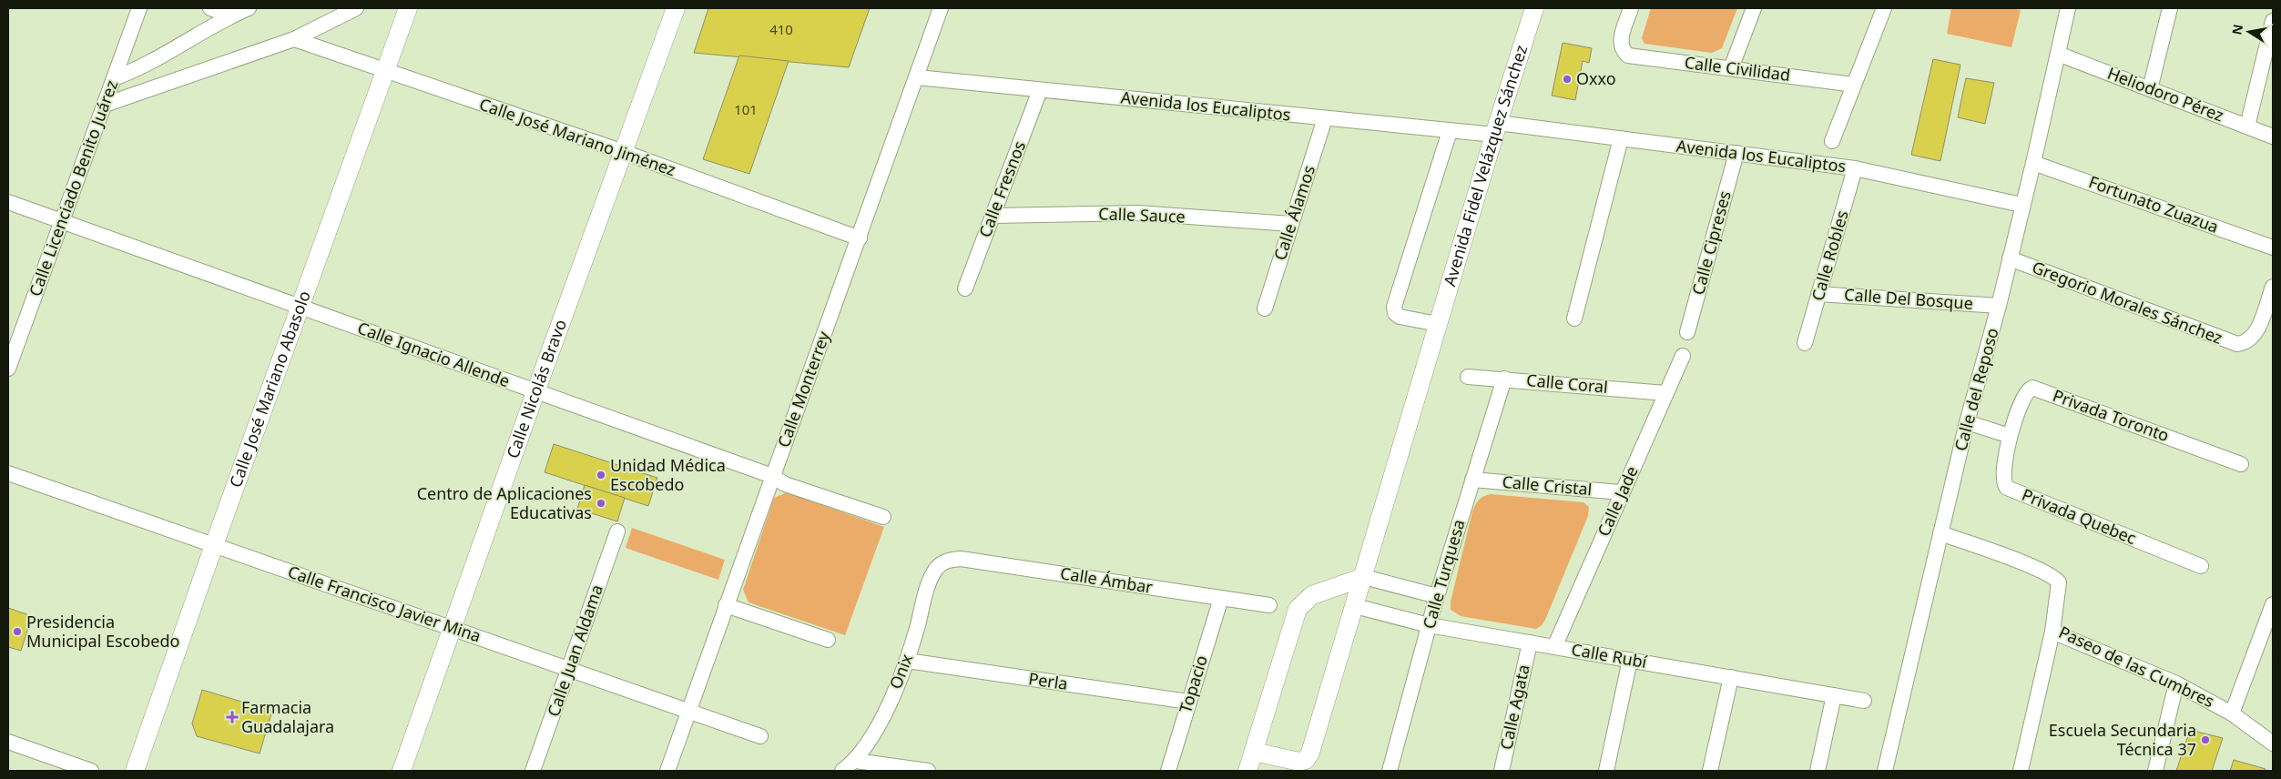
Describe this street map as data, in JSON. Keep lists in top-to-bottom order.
{
  "streets": {
    "street": [
      "Calle Civilidad",
      "Heliodoro Pérez",
      "Avenida los Eucaliptos",
      "Calle José Mariano Jiménez",
      "Avenida Fidel Velázquez Sánchez",
      "Calle Licenciado Benito Juárez",
      "Calle Fresnos",
      "Fortunato Zuazua",
      "Calle Álamos",
      "Calle Sauce",
      "Calle Cipreses",
      "Calle Robles",
      "Calle Del Bosque",
      "Gregorio Morales Sánchez",
      "Calle Ignacio Allende",
      "Calle Coral",
      "Calle José Mariano Abasolo",
      "Calle Nicolás Bravo",
      "Calle Monterrey",
      "Calle del Reposo",
      "Privada Toronto",
      "Calle Cristal",
      "Calle Jade",
      "Privada Quebec",
      "Calle Turquesa",
      "Calle Ámbar",
      "Calle Francisco Javier Mina",
      "Calle Juan Aldama",
      "Calle Rubí",
      "Paseo de las Cumbres",
      "Onix",
      "Perla",
      "Topacio",
      "Calle Agata"
    ]
  },
  "crossings": [
    ["Heliodoro Pérez", "Calle del Reposo"],
    ["Avenida los Eucaliptos", "Avenida Fidel Velázquez Sánchez"],
    ["Avenida los Eucaliptos", "Calle Fresnos"],
    ["Avenida los Eucaliptos", "Calle Álamos"],
    ["Avenida los Eucaliptos", "Calle Cipreses"],
    ["Avenida los Eucaliptos", "Calle Robles"],
    ["Avenida los Eucaliptos", "Calle Monterrey"],
    ["Avenida los Eucaliptos", "Calle del Reposo"],
    ["Calle José Mariano Jiménez", "Calle José Mariano Abasolo"],
    ["Calle José Mariano Jiménez", "Calle Nicolás Bravo"],
    ["Calle José Mariano Jiménez", "Calle Monterrey"],
    ["Avenida Fidel Velázquez Sánchez", "Calle Rubí"],
    ["Calle Licenciado Benito Juárez", "Calle Ignacio Allende"],
    ["Calle Fresnos", "Calle Sauce"],
    ["Fortunato Zuazua", "Calle del Reposo"],
    ["Calle Álamos", "Calle Sauce"],
    ["Calle Robles", "Calle Del Bosque"],
    ["Calle Del Bosque", "Calle del Reposo"],
    ["Gregorio Morales Sánchez", "Calle del Reposo"],
    ["Calle Ignacio Allende", "Calle José Mariano Abasolo"],
    ["Calle Ignacio Allende", "Calle Nicolás Bravo"],
    ["Calle Ignacio Allende", "Calle Monterrey"],
    ["Calle Coral", "Calle Jade"],
    ["Calle Coral", "Calle Turquesa"],
    ["Calle José Mariano Abasolo", "Calle Francisco Javier Mina"],
    ["Calle Nicolás Bravo", "Calle Francisco Javier Mina"],
    ["Calle Monterrey", "Calle Francisco Javier Mina"],
    ["Calle del Reposo", "Paseo de las Cumbres"],
    ["Privada Toronto", "Privada Quebec"],
    ["Calle Cristal", "Calle Jade"],
    ["Calle Cristal", "Calle Turquesa"],
    ["Calle Jade", "Calle Rubí"],
    ["Calle Turquesa", "Calle Rubí"],
    ["Calle Ámbar", "Onix"],
    ["Calle Ámbar", "Topacio"],
    ["Calle Francisco Javier Mina", "Calle Juan Aldama"],
    ["Calle Rubí", "Calle Agata"],
    ["Onix", "Perla"],
    ["Perla", "Topacio"]
  ],
  "places": {
    "other": [
      "Oxxo",
      "Unidad Médica Escobedo",
      "Centro de Aplicaciones Educativas",
      "Presidencia Municipal Escobedo",
      "Escuela Secundaria Técnica 37"
    ],
    "health": ["Farmacia Guadalajara"]
  },
  "house_numbers": ["410", "101"],
  "north": "left"
}
